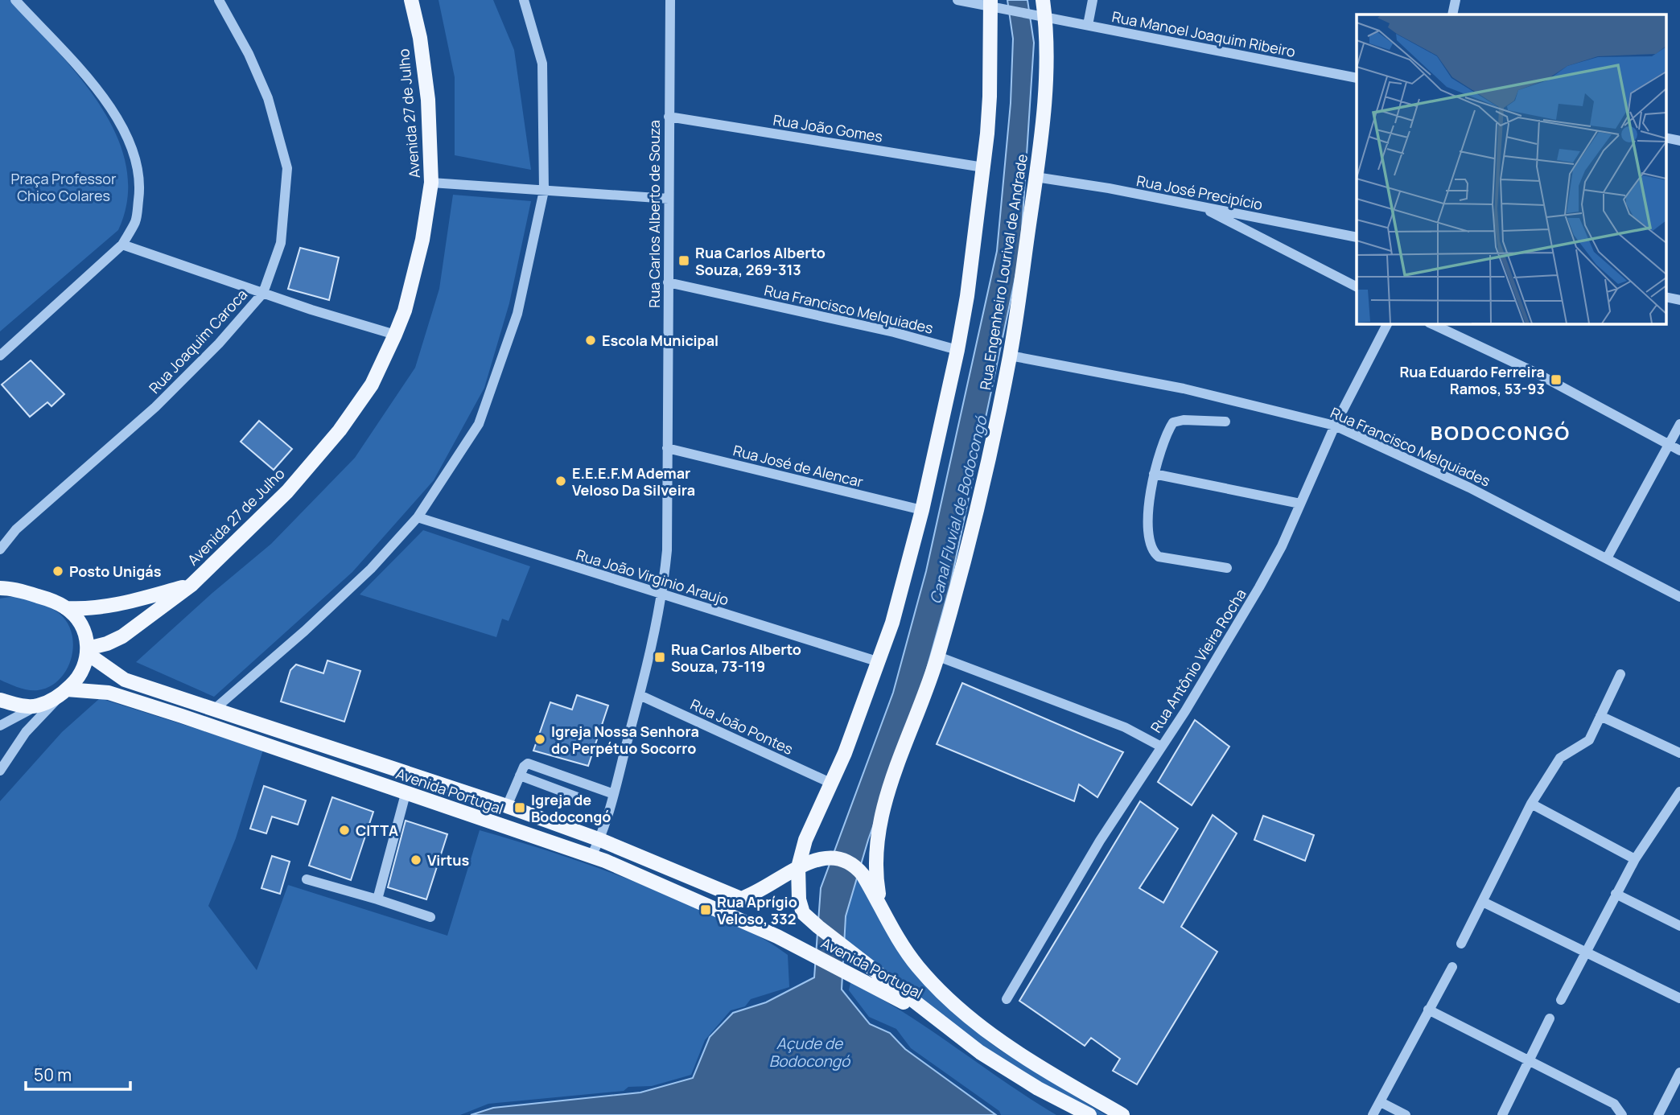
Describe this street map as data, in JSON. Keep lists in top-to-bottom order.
{
  "streets": {
    "main road": ["Avenida 27 de Julho", "Rua Engenheiro Lourival de Andrade", "Avenida Portugal"],
    "street": [
      "Rua Manoel Joaquim Ribeiro",
      "Rua João Gomes",
      "Rua José Precipício",
      "Rua Carlos Alberto de Souza",
      "Rua Francisco Melquiades",
      "Rua Joaquim Caroca",
      "Rua José de Alencar",
      "Rua João Virginio Araujo",
      "Rua Antônio Vieira Rocha",
      "Rua João Pontes"
    ]
  },
  "crossings": [
    ["Rua Manoel Joaquim Ribeiro", "Rua Engenheiro Lourival de Andrade"],
    ["Avenida 27 de Julho", "Avenida Portugal"],
    ["Rua João Gomes", "Rua Carlos Alberto de Souza"],
    ["Rua José Precipício", "Rua Engenheiro Lourival de Andrade"],
    ["Rua Carlos Alberto de Souza", "Rua Francisco Melquiades"],
    ["Rua Carlos Alberto de Souza", "Rua José de Alencar"],
    ["Rua Carlos Alberto de Souza", "Rua João Virginio Araujo"],
    ["Rua Carlos Alberto de Souza", "Rua João Pontes"],
    ["Rua Carlos Alberto de Souza", "Avenida Portugal"],
    ["Rua Engenheiro Lourival de Andrade", "Rua Francisco Melquiades"],
    ["Rua Engenheiro Lourival de Andrade", "Avenida Portugal"],
    ["Rua Francisco Melquiades", "Rua Antônio Vieira Rocha"]
  ],
  "districts": ["BODOCONGÓ"],
  "water": ["Canal Fluvial de Bodocongó", "Açude de Bodocongó"],
  "parks": ["Praça Professor Chico Colares"],
  "places": {
    "transit": [
      "Rua Carlos Alberto Souza, 269-313",
      "Rua Eduardo Ferreira Ramos, 53-93",
      "Rua Carlos Alberto Souza, 73-119",
      "Igreja de Bodocongó",
      "Rua Aprígio Veloso, 332"
    ],
    "other": [
      "Escola Municipal",
      "E.E.E.F.M Ademar Veloso Da Silveira",
      "Posto Unigás",
      "Igreja Nossa Senhora do Perpétuo Socorro",
      "CITTA",
      "Virtus"
    ]
  },
  "scale_bar": "50 m"
}
